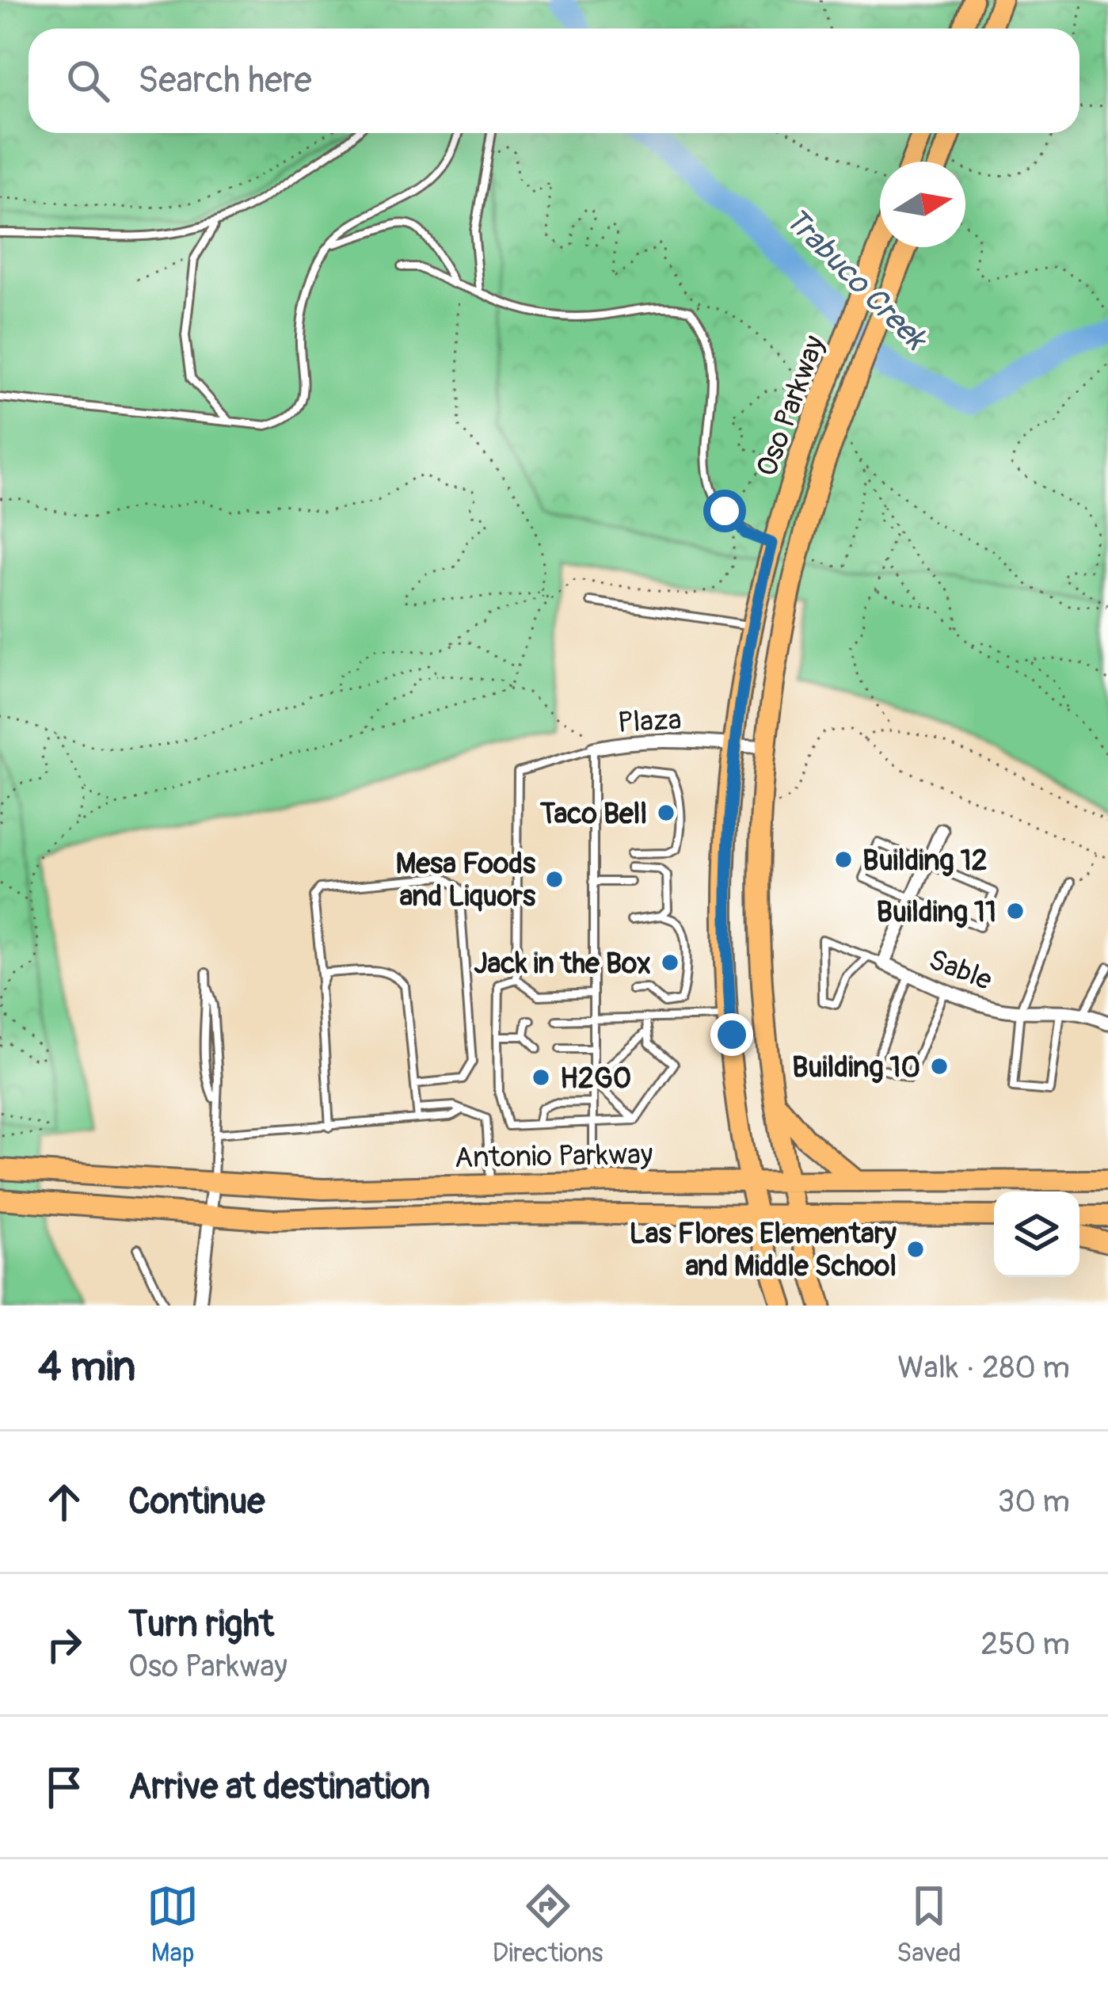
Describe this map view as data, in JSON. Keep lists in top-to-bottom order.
{
  "streets": {
    "main road": ["Oso Parkway", "Antonio Parkway"],
    "street": ["Plaza", "Sable"]
  },
  "crossings": [
    ["Oso Parkway", "Plaza"],
    ["Oso Parkway", "Antonio Parkway"]
  ],
  "water": ["Trabuco Creek"],
  "places": [
    "Taco Bell",
    "Building 12",
    "Mesa Foods and Liquors",
    "Building 11",
    "Jack in the Box",
    "Building 10",
    "H2GO",
    "Las Flores Elementary and Middle School"
  ],
  "north": "right",
  "page": {
    "search": "Search here",
    "heading": ["4 min", "Walk · 280 m"],
    "list": [
      ["Continue", "30 m"],
      ["Turn right", "Oso Parkway", "250 m"],
      "Arrive at destination"
    ],
    "nav": ["Map", "Directions", "Saved"]
  }
}
